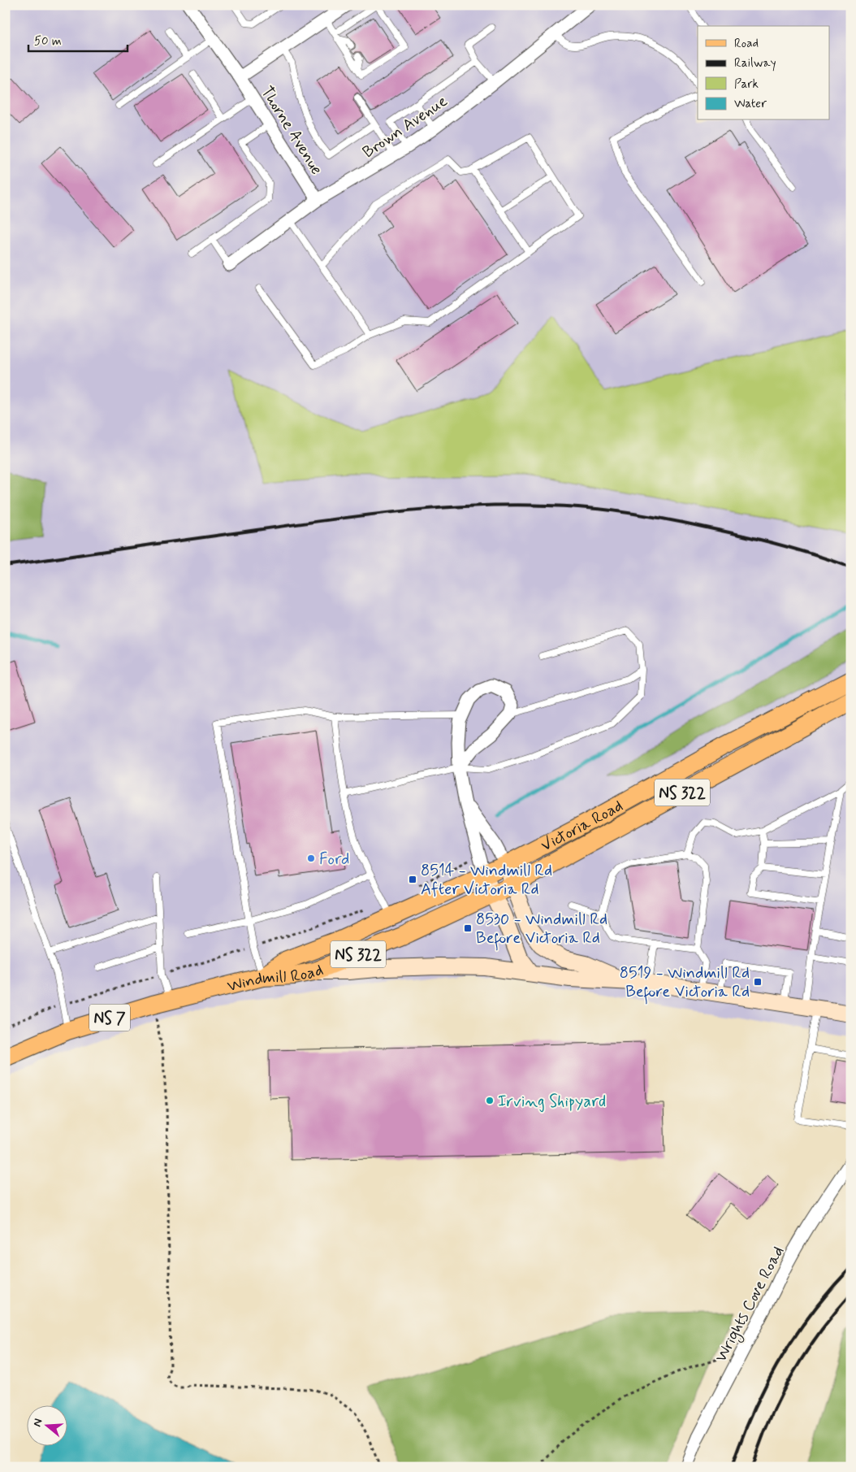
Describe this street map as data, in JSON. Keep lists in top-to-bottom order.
{
  "streets": {
    "main road": [
      "NS 322",
      "Victoria Road",
      "Windmill Road",
      "NS 7"
    ],
    "street": ["Brown Avenue", "Thorne Avenue", "Wrights Cove Road"]
  },
  "crossings": [
    ["Brown Avenue", "Thorne Avenue"],
    ["Victoria Road", "Windmill Road"]
  ],
  "places": {
    "other": ["Ford", "Irving Shipyard"],
    "transit": ["8514 - Windmill Rd After Victoria Rd", "8530 - Windmill Rd Before Victoria Rd", "8519 - Windmill Rd Before Victoria Rd"]
  },
  "legend": [
    "Road",
    "Railway",
    "Park",
    "Water"
  ],
  "scale_bar": "50 m",
  "north": "left"
}
